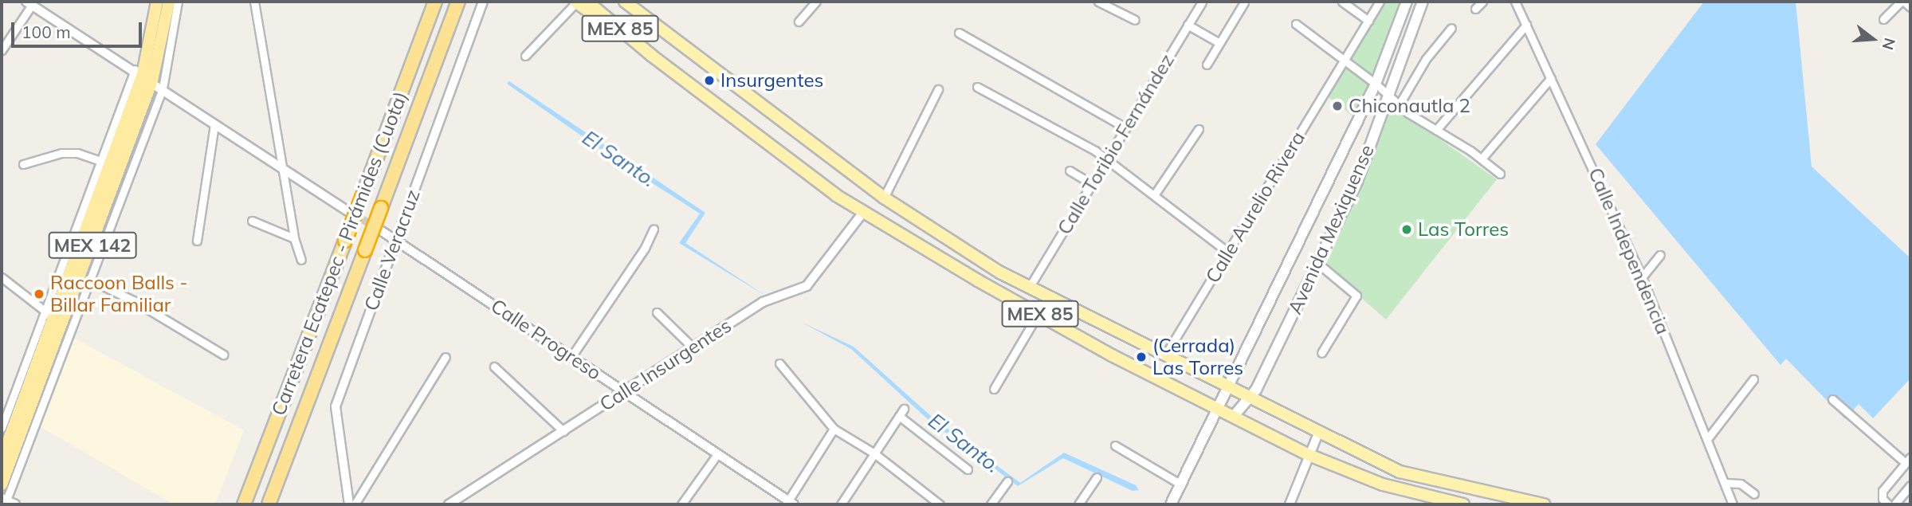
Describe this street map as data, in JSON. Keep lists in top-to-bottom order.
{
  "streets": {
    "highway": ["MEX 142", "Carretera Ecatepec - Pirámides (Cuota)"],
    "main road": ["MEX 85", "Avenida Mexiquense"],
    "street": [
      "Calle Toribio Fernández",
      "Calle Aurelio Rivera",
      "Calle Veracruz",
      "Calle Independencia",
      "Calle Progreso",
      "Calle Insurgentes"
    ]
  },
  "crossings": [
    ["MEX 85", "Calle Toribio Fernández"],
    ["MEX 85", "Calle Aurelio Rivera"],
    ["MEX 85", "Avenida Mexiquense"],
    ["MEX 85", "Calle Insurgentes"],
    ["Calle Veracruz", "Calle Progreso"],
    ["Calle Progreso", "Calle Insurgentes"]
  ],
  "water": ["El Santo."],
  "places": [
    "Insurgentes",
    "Chiconautla 2",
    "Las Torres",
    "Raccoon Balls - Billar Familiar",
    "(Cerrada) Las Torres"
  ],
  "scale_bar": "100 m",
  "north": "right"
}
